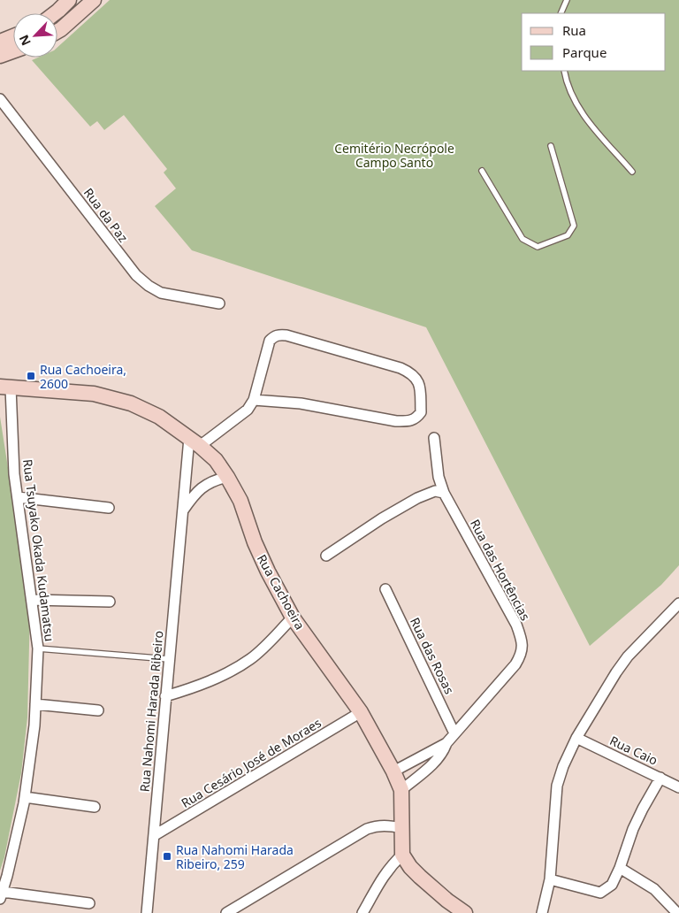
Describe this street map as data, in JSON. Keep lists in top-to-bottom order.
{
  "streets": {
    "main road": ["Rua Cachoeira"],
    "street": [
      "Rua da Paz",
      "Rua Tsuyako Okada Kudamatsu",
      "Rua das Hortências",
      "Rua das Rosas",
      "Rua Nahomi Harada Ribeiro",
      "Rua Caio",
      "Rua Cesário José de Moraes"
    ]
  },
  "crossings": [
    ["Rua Tsuyako Okada Kudamatsu", "Rua Cachoeira"],
    ["Rua das Hortências", "Rua Cachoeira"],
    ["Rua das Hortências", "Rua das Rosas"],
    ["Rua Cachoeira", "Rua Nahomi Harada Ribeiro"],
    ["Rua Cachoeira", "Rua Cesário José de Moraes"],
    ["Rua Nahomi Harada Ribeiro", "Rua Cesário José de Moraes"]
  ],
  "parks": ["Cemitério Necrópole Campo Santo"],
  "places": {
    "transit": ["Rua Cachoeira, 2600", "Rua Nahomi Harada Ribeiro, 259"]
  },
  "legend": ["Rua", "Parque"],
  "north": "bottom left"
}
